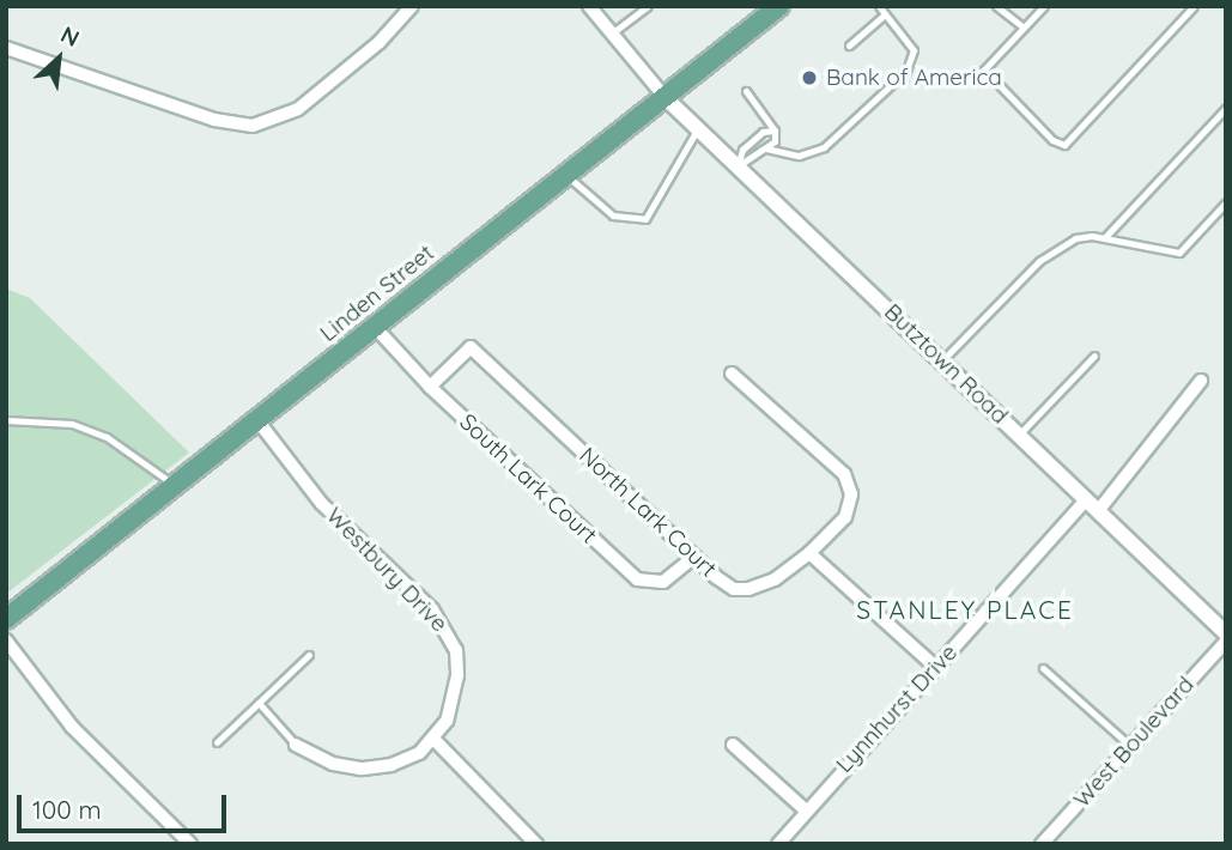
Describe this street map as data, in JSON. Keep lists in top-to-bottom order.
{
  "streets": {
    "main road": ["Linden Street"],
    "street": [
      "Butztown Road",
      "South Lark Court",
      "North Lark Court",
      "Westbury Drive",
      "Lynnhurst Drive",
      "West Boulevard"
    ]
  },
  "crossings": [
    ["Linden Street", "Butztown Road"],
    ["Linden Street", "South Lark Court"],
    ["Linden Street", "Westbury Drive"],
    ["Butztown Road", "Lynnhurst Drive"],
    ["South Lark Court", "North Lark Court"]
  ],
  "districts": ["STANLEY PLACE"],
  "places": ["Bank of America"],
  "scale_bar": "100 m",
  "north": "top right"
}
